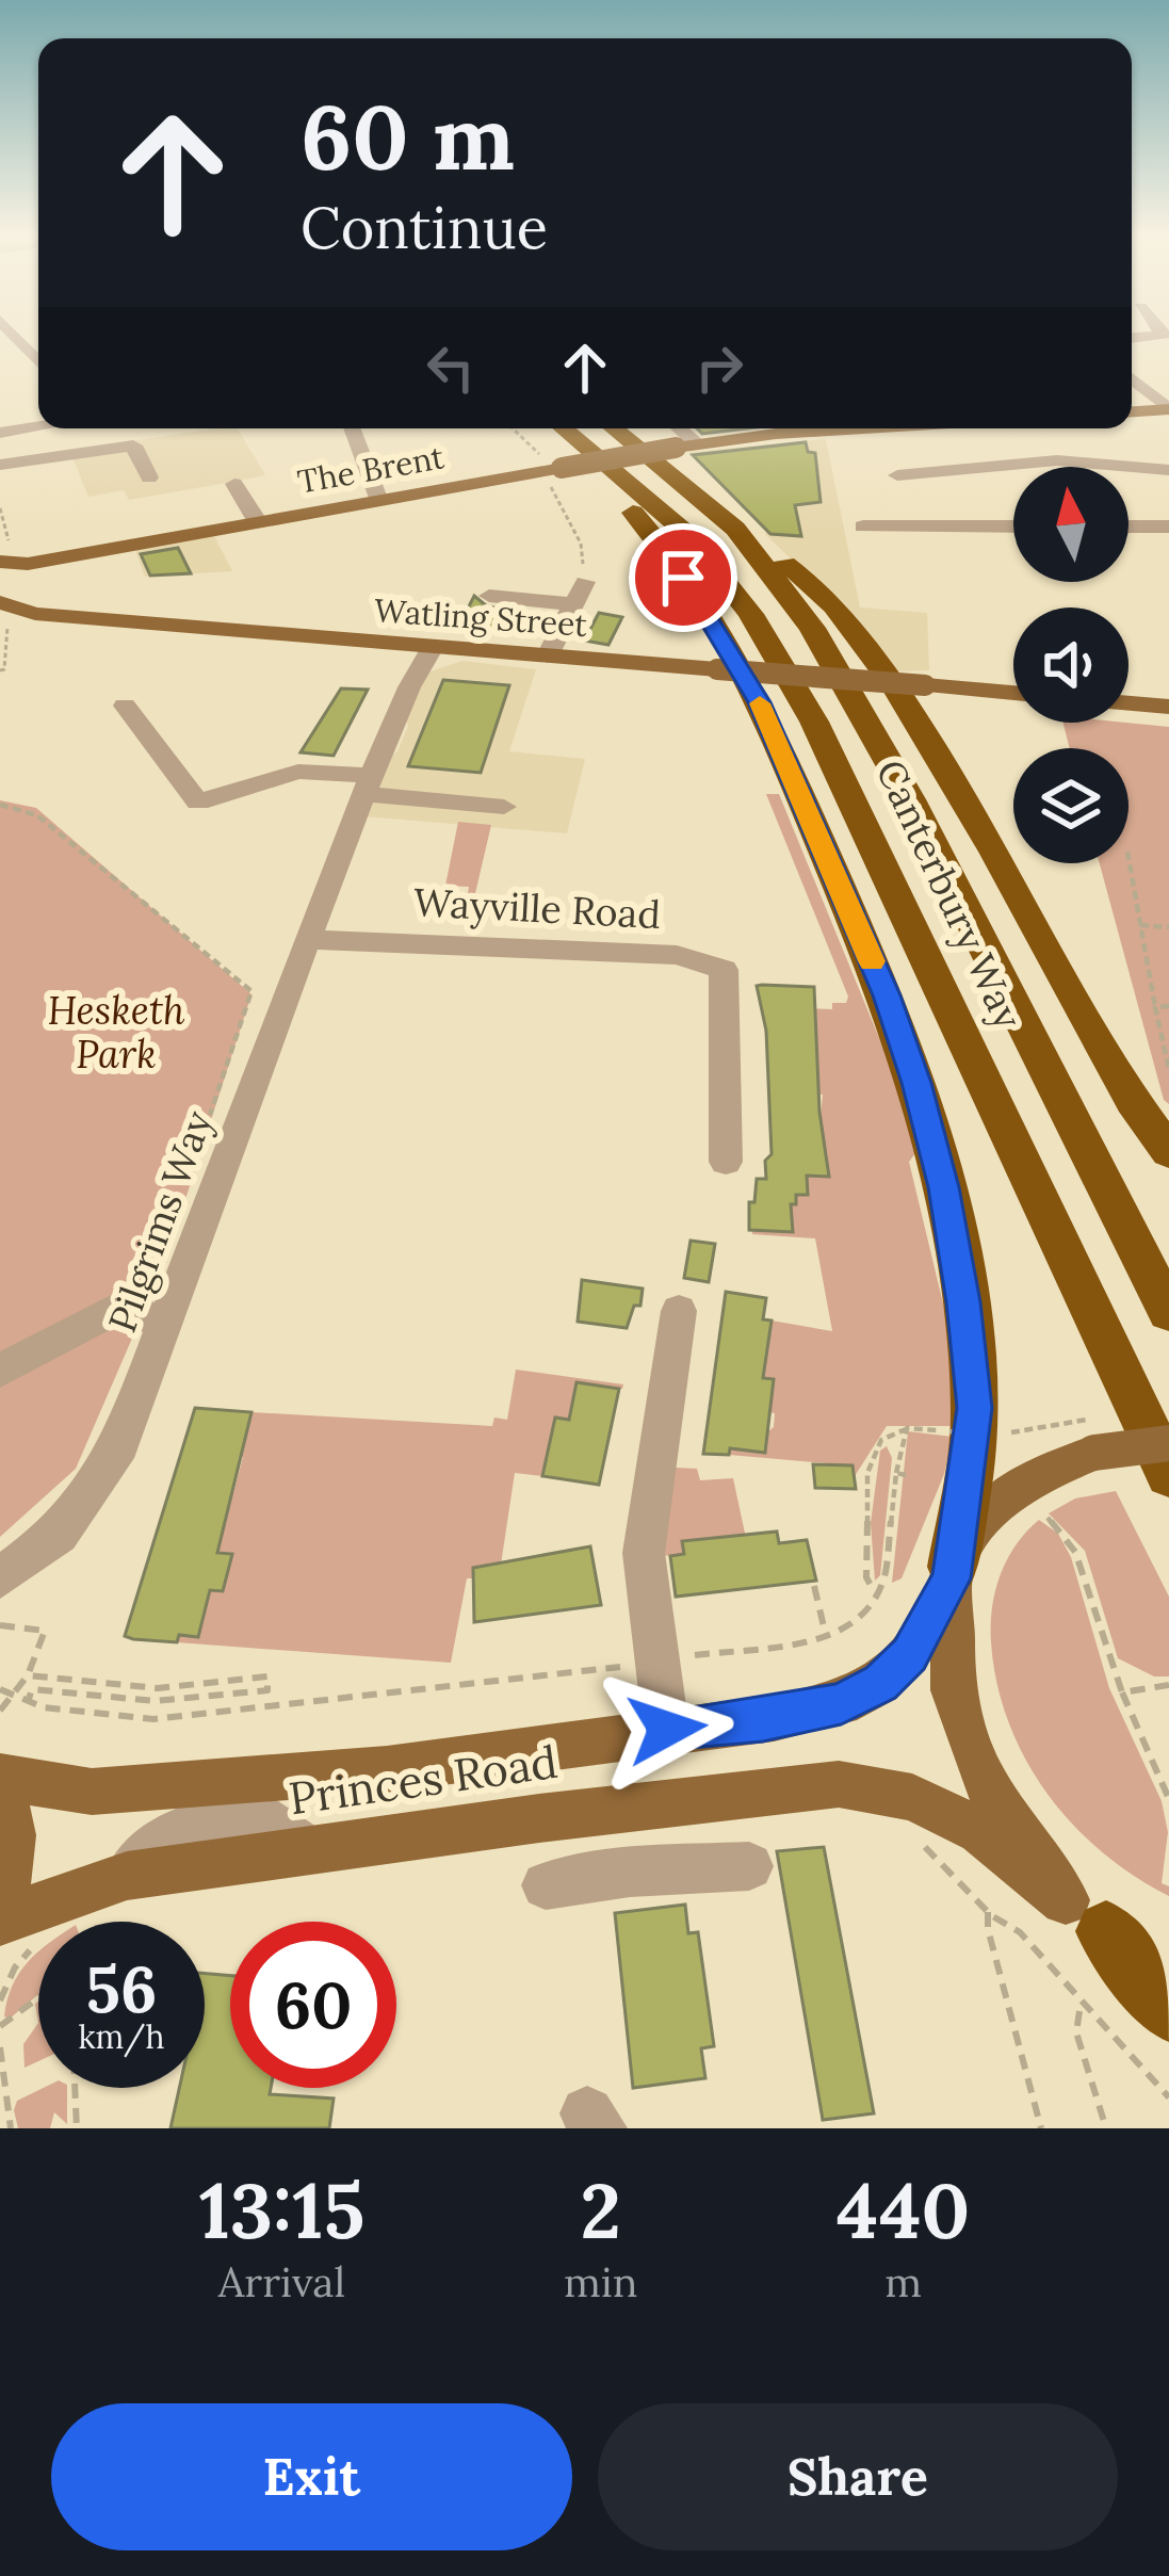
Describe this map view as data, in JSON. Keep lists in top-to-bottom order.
{
  "streets": {
    "highway": ["Canterbury Way"],
    "main road": ["The Brent", "Watling Street", "Princes Road"],
    "street": ["Wayville Road", "Pilgrims Way"]
  },
  "crossings": [
    ["The Brent", "Watling Street"],
    ["Watling Street", "Pilgrims Way"],
    ["Wayville Road", "Pilgrims Way"]
  ],
  "parks": ["Hesketh Park"],
  "north": "top",
  "page": {
    "turn": ["60 m", "Continue"],
    "speed": "56 km/h",
    "limit": "60",
    "eta": [
      "13:15",
      "Arrival",
      "2",
      "min",
      "440",
      "m"
    ],
    "buttons": ["Exit", "Share"]
  }
}
